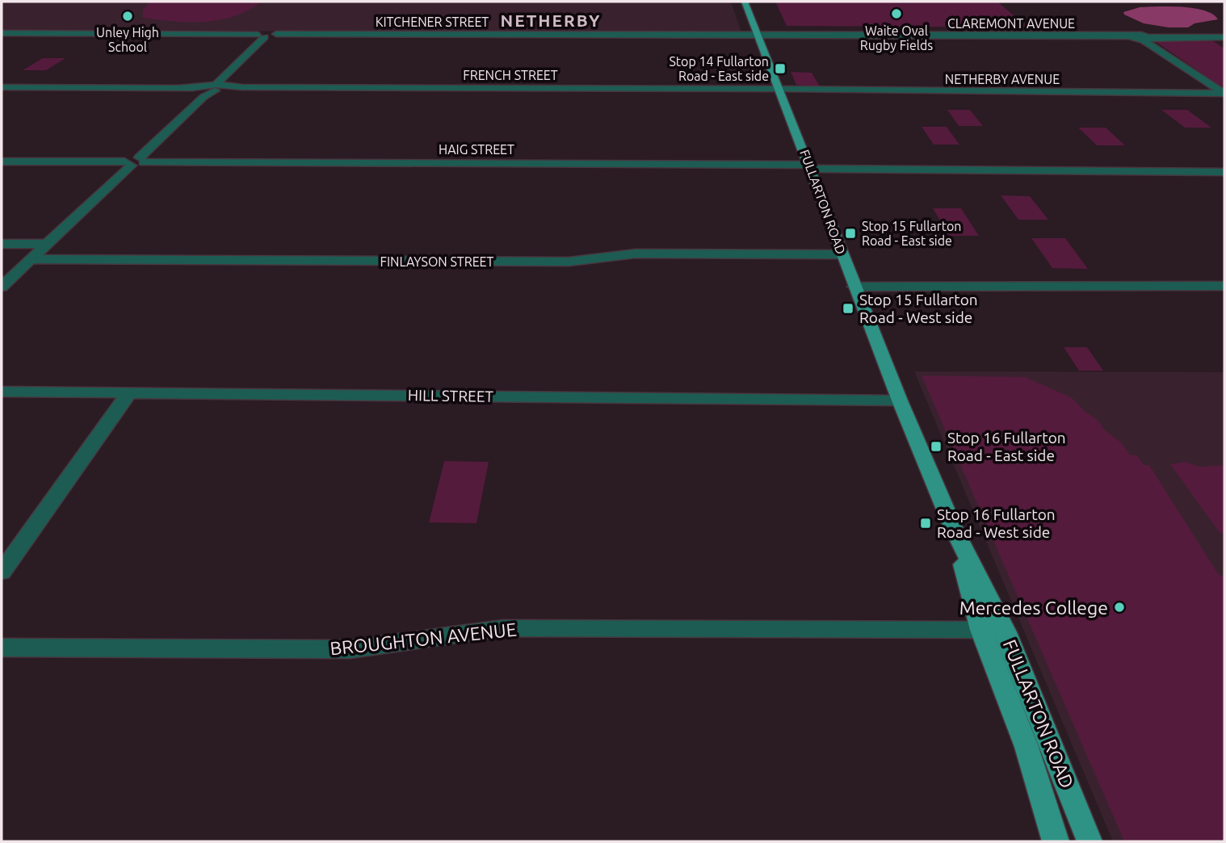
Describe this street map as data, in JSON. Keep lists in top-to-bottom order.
{
  "streets": {
    "main road": ["FULLARTON ROAD"],
    "street": [
      "KITCHENER STREET",
      "CLAREMONT AVENUE",
      "FRENCH STREET",
      "NETHERBY AVENUE",
      "HAIG STREET",
      "FINLAYSON STREET",
      "HILL STREET",
      "BROUGHTON AVENUE"
    ]
  },
  "crossings": [
    ["KITCHENER STREET", "CLAREMONT AVENUE"],
    ["KITCHENER STREET", "FULLARTON ROAD"],
    ["CLAREMONT AVENUE", "FULLARTON ROAD"],
    ["FRENCH STREET", "NETHERBY AVENUE"],
    ["FRENCH STREET", "FULLARTON ROAD"],
    ["NETHERBY AVENUE", "FULLARTON ROAD"],
    ["HAIG STREET", "FULLARTON ROAD"],
    ["FULLARTON ROAD", "FINLAYSON STREET"],
    ["FULLARTON ROAD", "HILL STREET"],
    ["FULLARTON ROAD", "BROUGHTON AVENUE"]
  ],
  "districts": ["NETHERBY"],
  "places": {
    "other": ["Waite Oval Rugby Fields", "Unley High School", "Mercedes College"],
    "transit": [
      "Stop 14 Fullarton Road - East side",
      "Stop 15 Fullarton Road - East side",
      "Stop 15 Fullarton Road - West side",
      "Stop 16 Fullarton Road - East side",
      "Stop 16 Fullarton Road - West side"
    ]
  }
}
